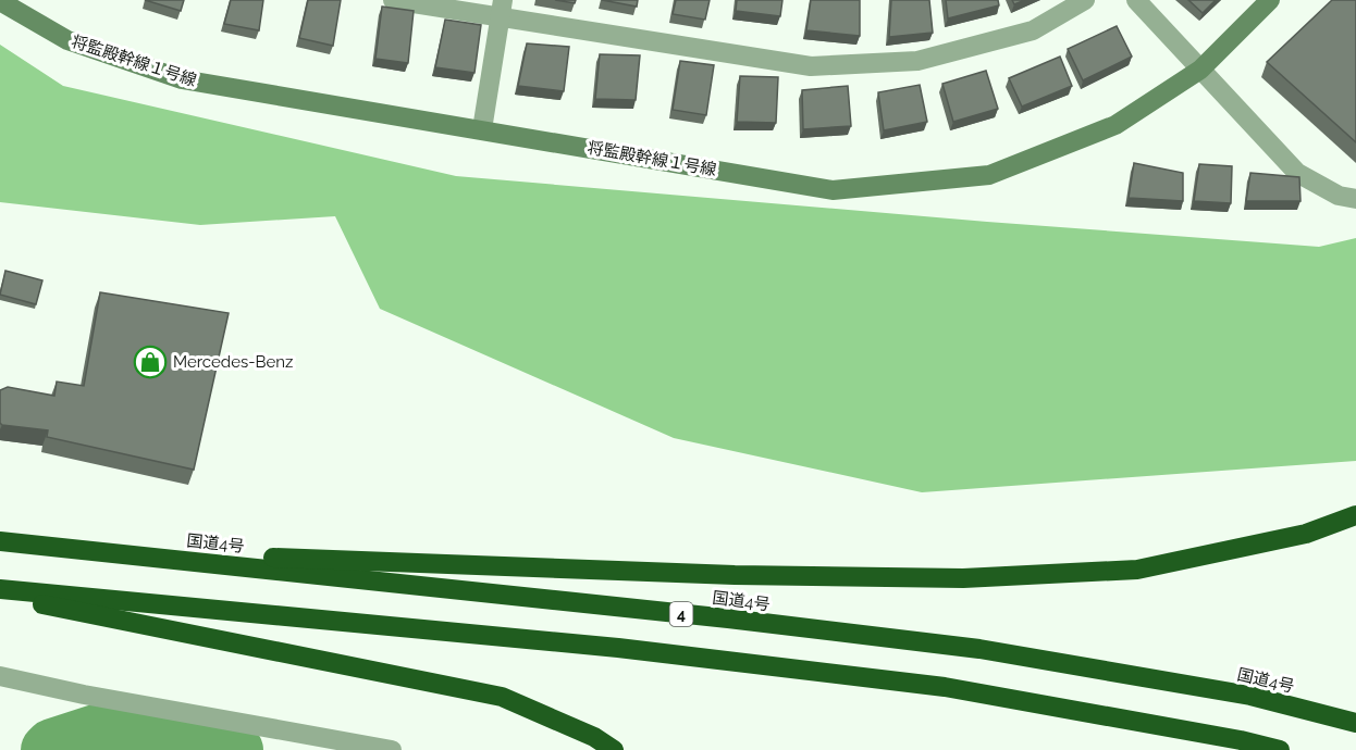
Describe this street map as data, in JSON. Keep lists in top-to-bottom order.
{
  "streets": {
    "highway": ["国道4号", "4"],
    "street": ["将監殿幹線１号線"]
  },
  "places": {
    "shop": ["Mercedes-Benz"]
  }
}
